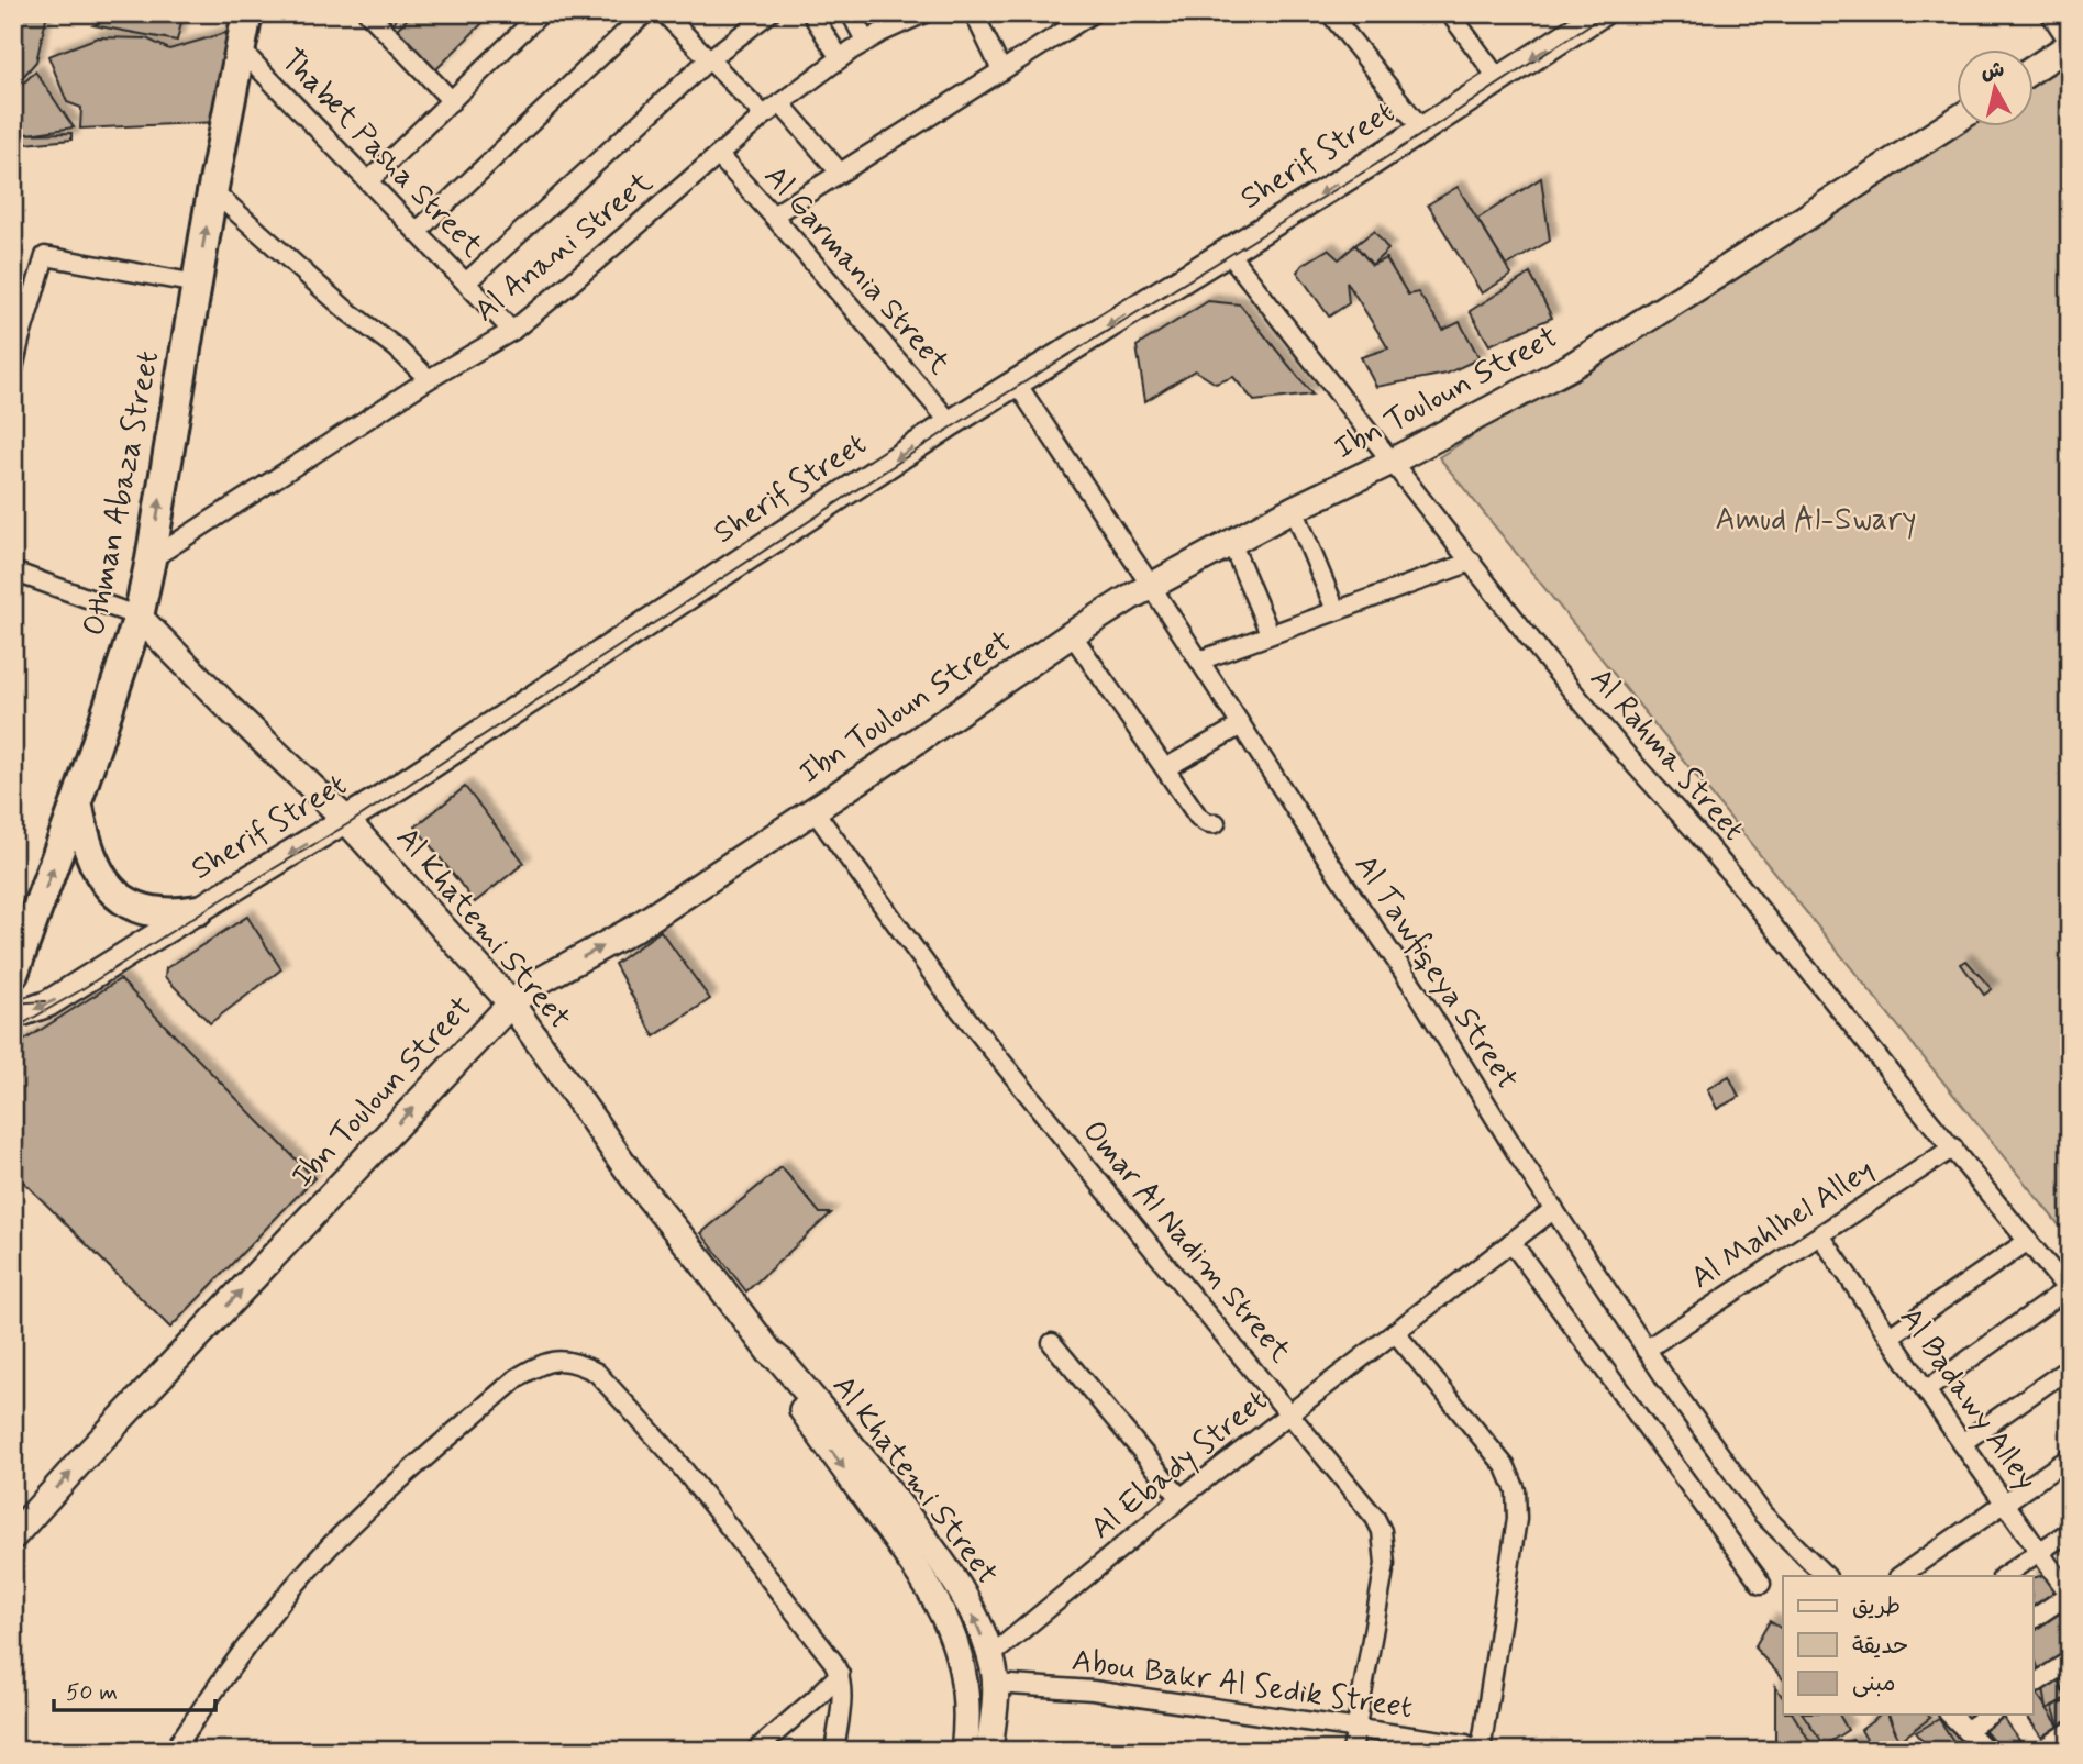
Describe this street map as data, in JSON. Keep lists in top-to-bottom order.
{
  "streets": {
    "main road": [
      "Sherif Street",
      "Ibn Touloun Street",
      "Othman Abaza Street",
      "Al Khatemi Street"
    ],
    "street": [
      "Thabet Pasha Street",
      "Al Anani Street",
      "Al Garmania Street",
      "Al Rahma Street",
      "Al Tawfiqeya Street",
      "Al Mahlhel Alley",
      "Omar Al Nadim Street",
      "Al Badawy Alley",
      "Al Ebady Street",
      "Abou Bakr Al Sedik Street"
    ]
  },
  "crossings": [
    ["Thabet Pasha Street", "Al Anani Street"],
    ["Thabet Pasha Street", "Othman Abaza Street"],
    ["Sherif Street", "Al Garmania Street"],
    ["Sherif Street", "Al Rahma Street"],
    ["Sherif Street", "Al Khatemi Street"],
    ["Sherif Street", "Al Tawfiqeya Street"],
    ["Al Anani Street", "Al Garmania Street"],
    ["Al Anani Street", "Othman Abaza Street"],
    ["Ibn Touloun Street", "Al Rahma Street"],
    ["Ibn Touloun Street", "Al Khatemi Street"],
    ["Ibn Touloun Street", "Al Tawfiqeya Street"],
    ["Ibn Touloun Street", "Omar Al Nadim Street"],
    ["Othman Abaza Street", "Al Khatemi Street"],
    ["Al Rahma Street", "Al Mahlhel Alley"],
    ["Al Khatemi Street", "Al Ebady Street"],
    ["Al Khatemi Street", "Abou Bakr Al Sedik Street"],
    ["Al Tawfiqeya Street", "Al Mahlhel Alley"],
    ["Al Tawfiqeya Street", "Al Ebady Street"],
    ["Al Mahlhel Alley", "Al Badawy Alley"],
    ["Omar Al Nadim Street", "Al Ebady Street"],
    ["Omar Al Nadim Street", "Abou Bakr Al Sedik Street"]
  ],
  "one_way": ["Sherif Street", "Ibn Touloun Street", "Othman Abaza Street"],
  "parks": ["Amud Al-Swary"],
  "legend": ["طريق", "حديقة", "مبنى"],
  "scale_bar": "50 m",
  "north": "top"
}
